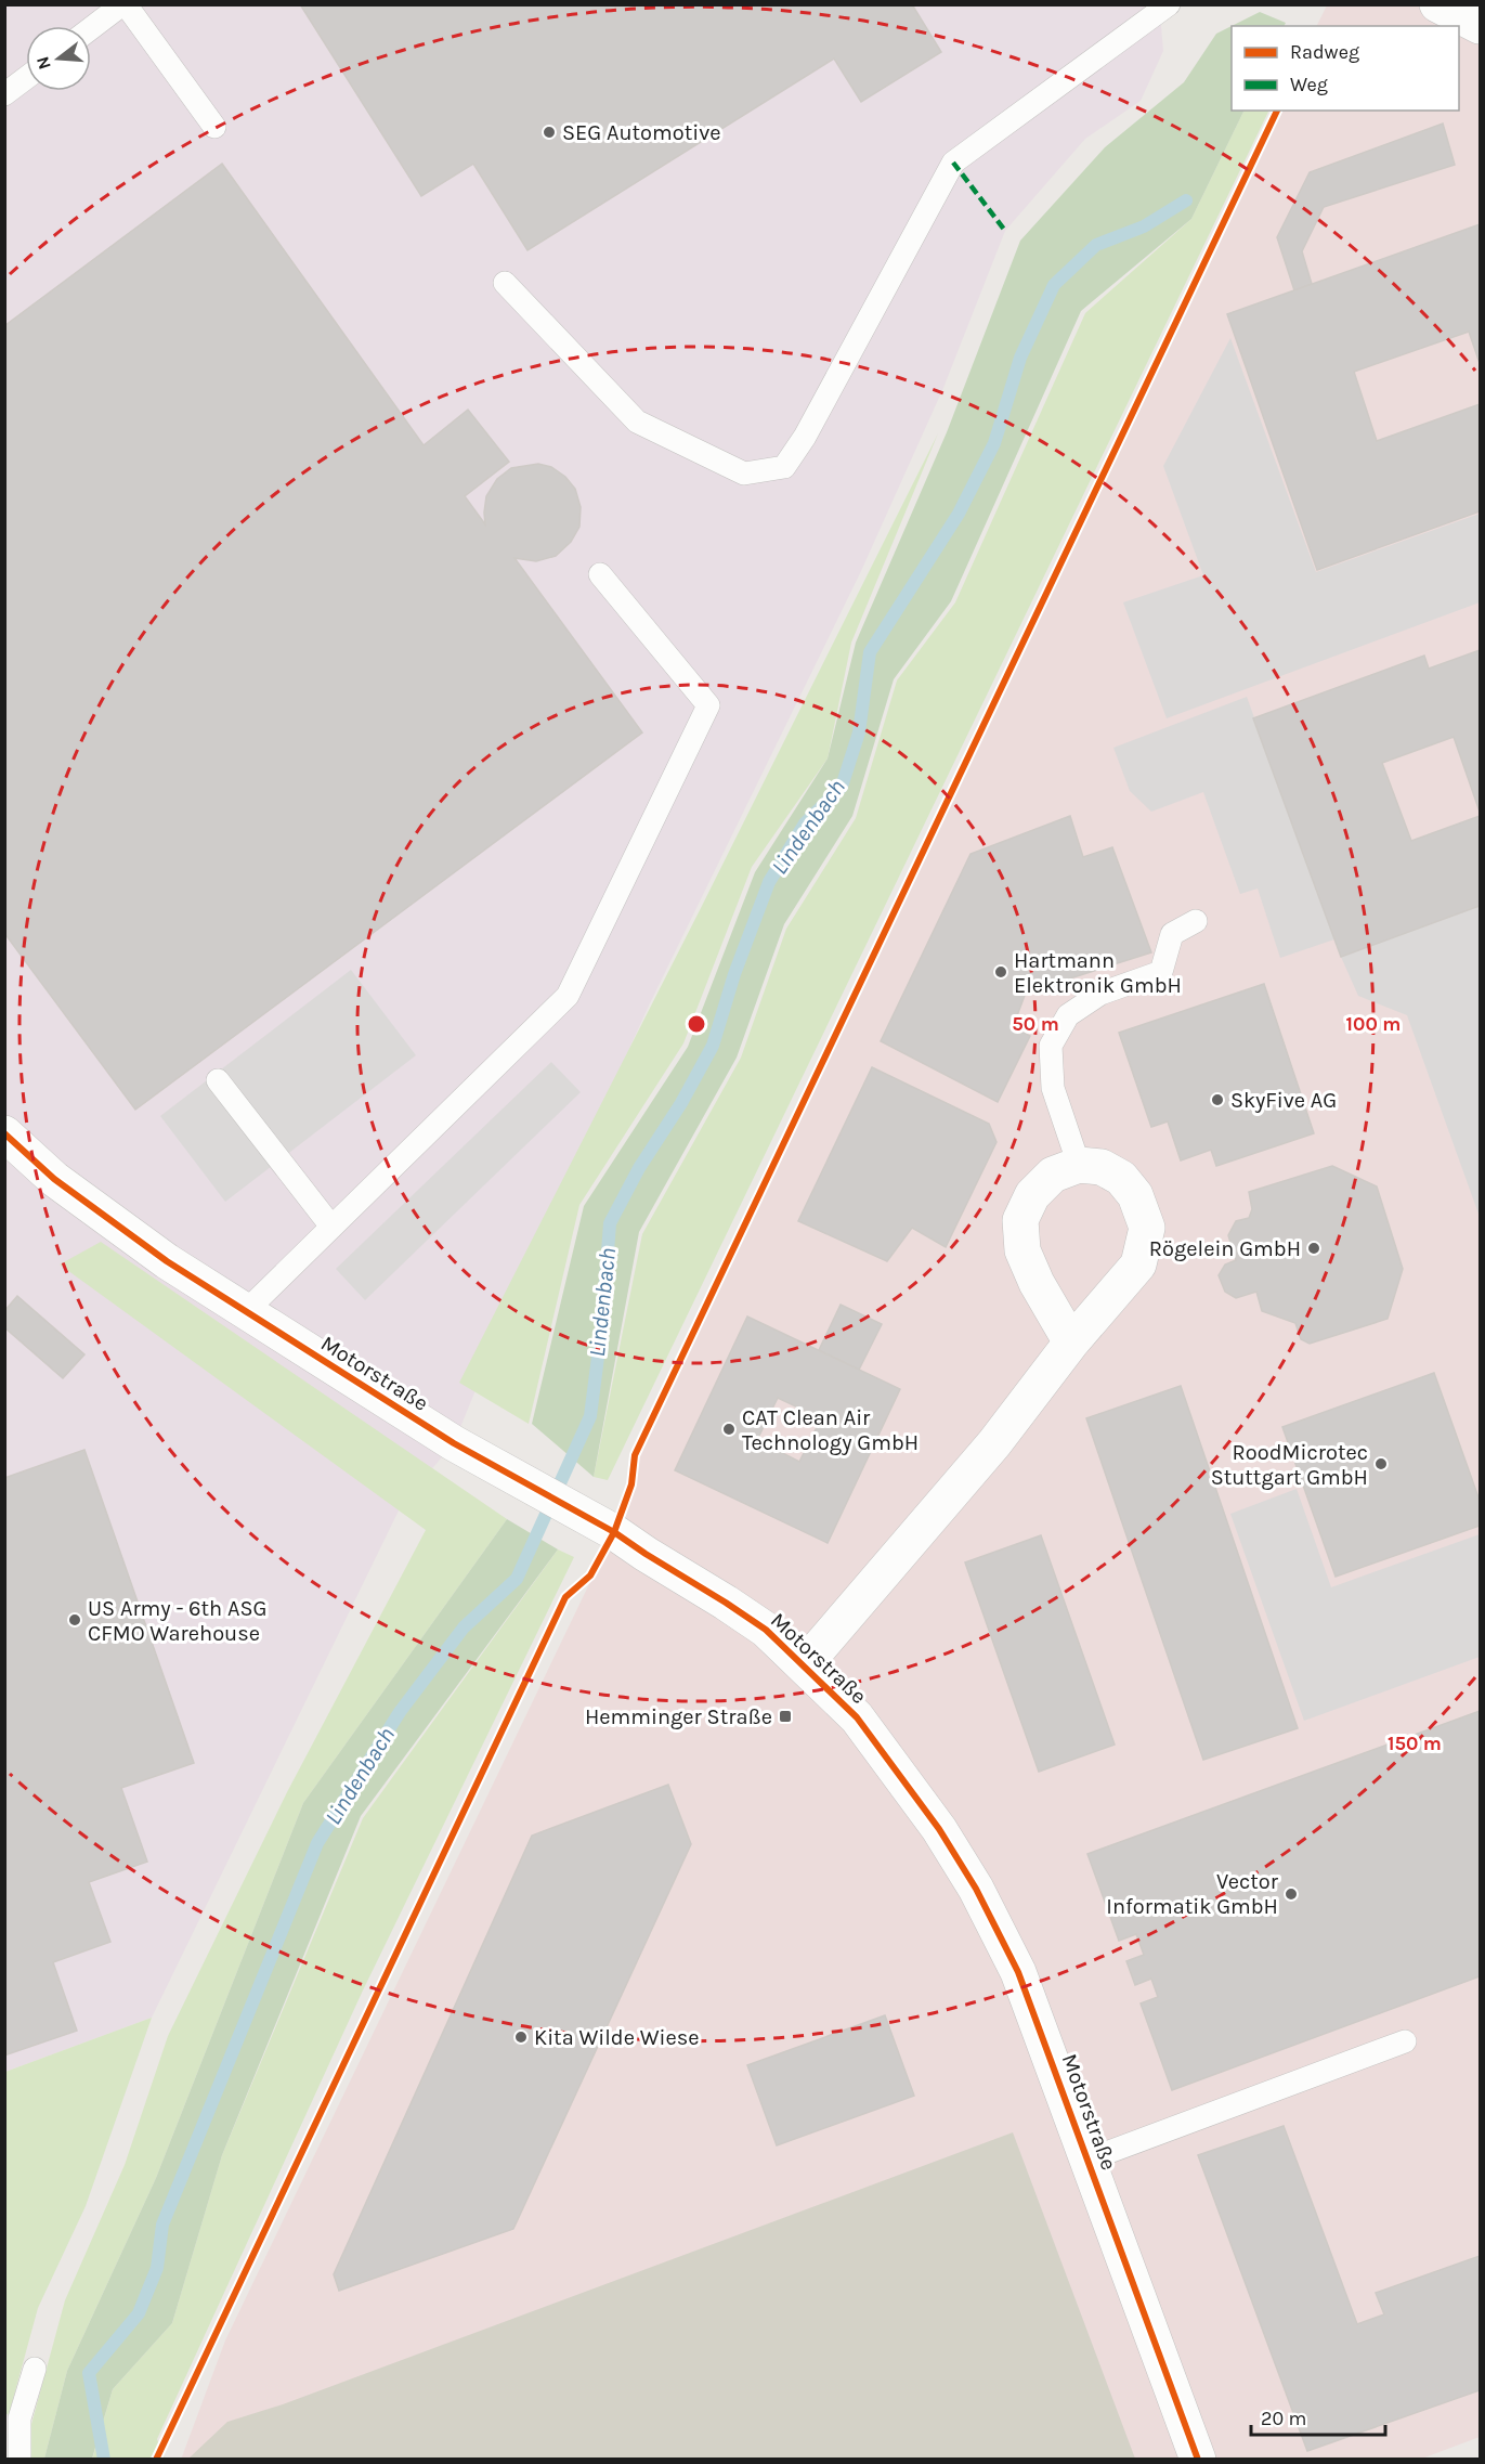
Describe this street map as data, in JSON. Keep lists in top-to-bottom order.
{
  "streets": {
    "street": ["Motorstraße"]
  },
  "water": ["Lindenbach"],
  "places": {
    "other": [
      "SEG Automotive",
      "Hartmann Elektronik GmbH",
      "SkyFive AG",
      "Rögelein GmbH",
      "CAT Clean Air Technology GmbH",
      "RoodMicrotec Stuttgart GmbH",
      "US Army - 6th ASG CFMO Warehouse",
      "Vector Informatik GmbH",
      "Kita Wilde Wiese"
    ],
    "transit": ["Hemminger Straße"]
  },
  "legend": ["Radweg", "Weg"],
  "scale_bar": "20 m",
  "north": "left",
  "rings": ["50 m", "100 m", "150 m"]
}
